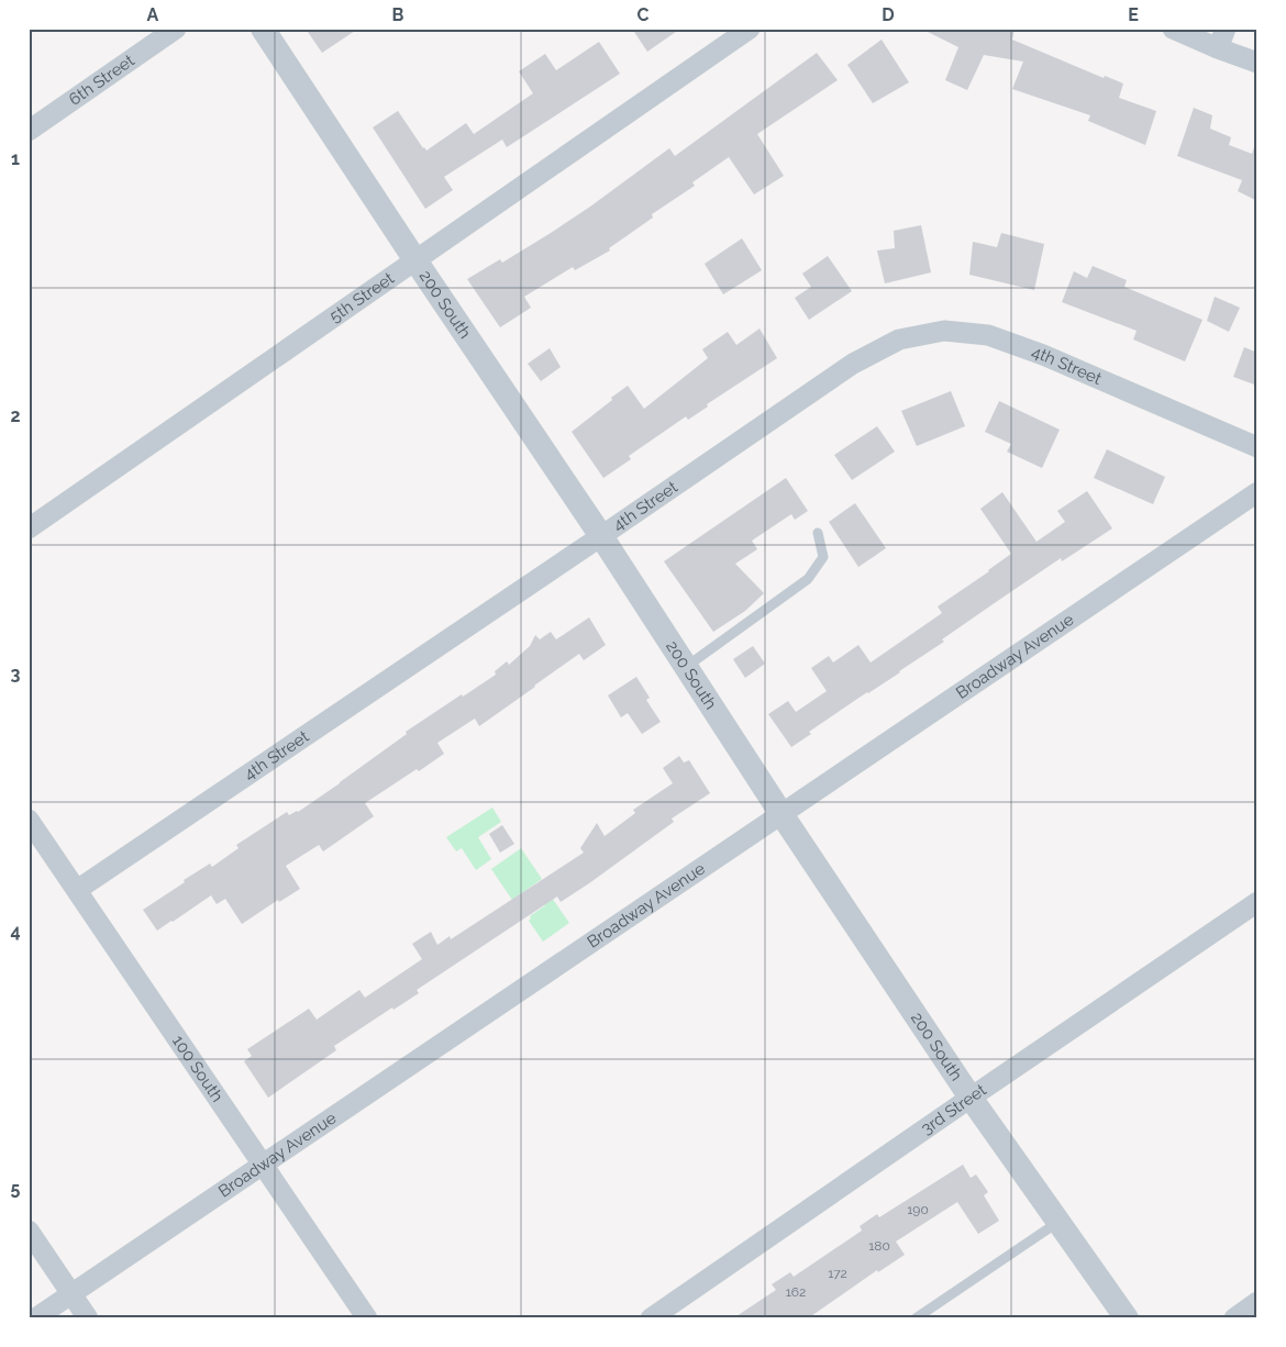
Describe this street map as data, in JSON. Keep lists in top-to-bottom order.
{
  "streets": {
    "street": [
      "6th Street",
      "5th Street",
      "200 South",
      "4th Street",
      "Broadway Avenue",
      "100 South",
      "3rd Street"
    ]
  },
  "crossings": [
    ["5th Street", "200 South"],
    ["200 South", "4th Street"],
    ["200 South", "Broadway Avenue"],
    ["200 South", "3rd Street"],
    ["4th Street", "100 South"],
    ["Broadway Avenue", "100 South"]
  ],
  "house_numbers": [
    "190",
    "180",
    "172",
    "162"
  ],
  "grid": {
    "columns": [
      "A",
      "B",
      "C",
      "D",
      "E"
    ],
    "rows": [
      "1",
      "2",
      "3",
      "4",
      "5"
    ]
  }
}
